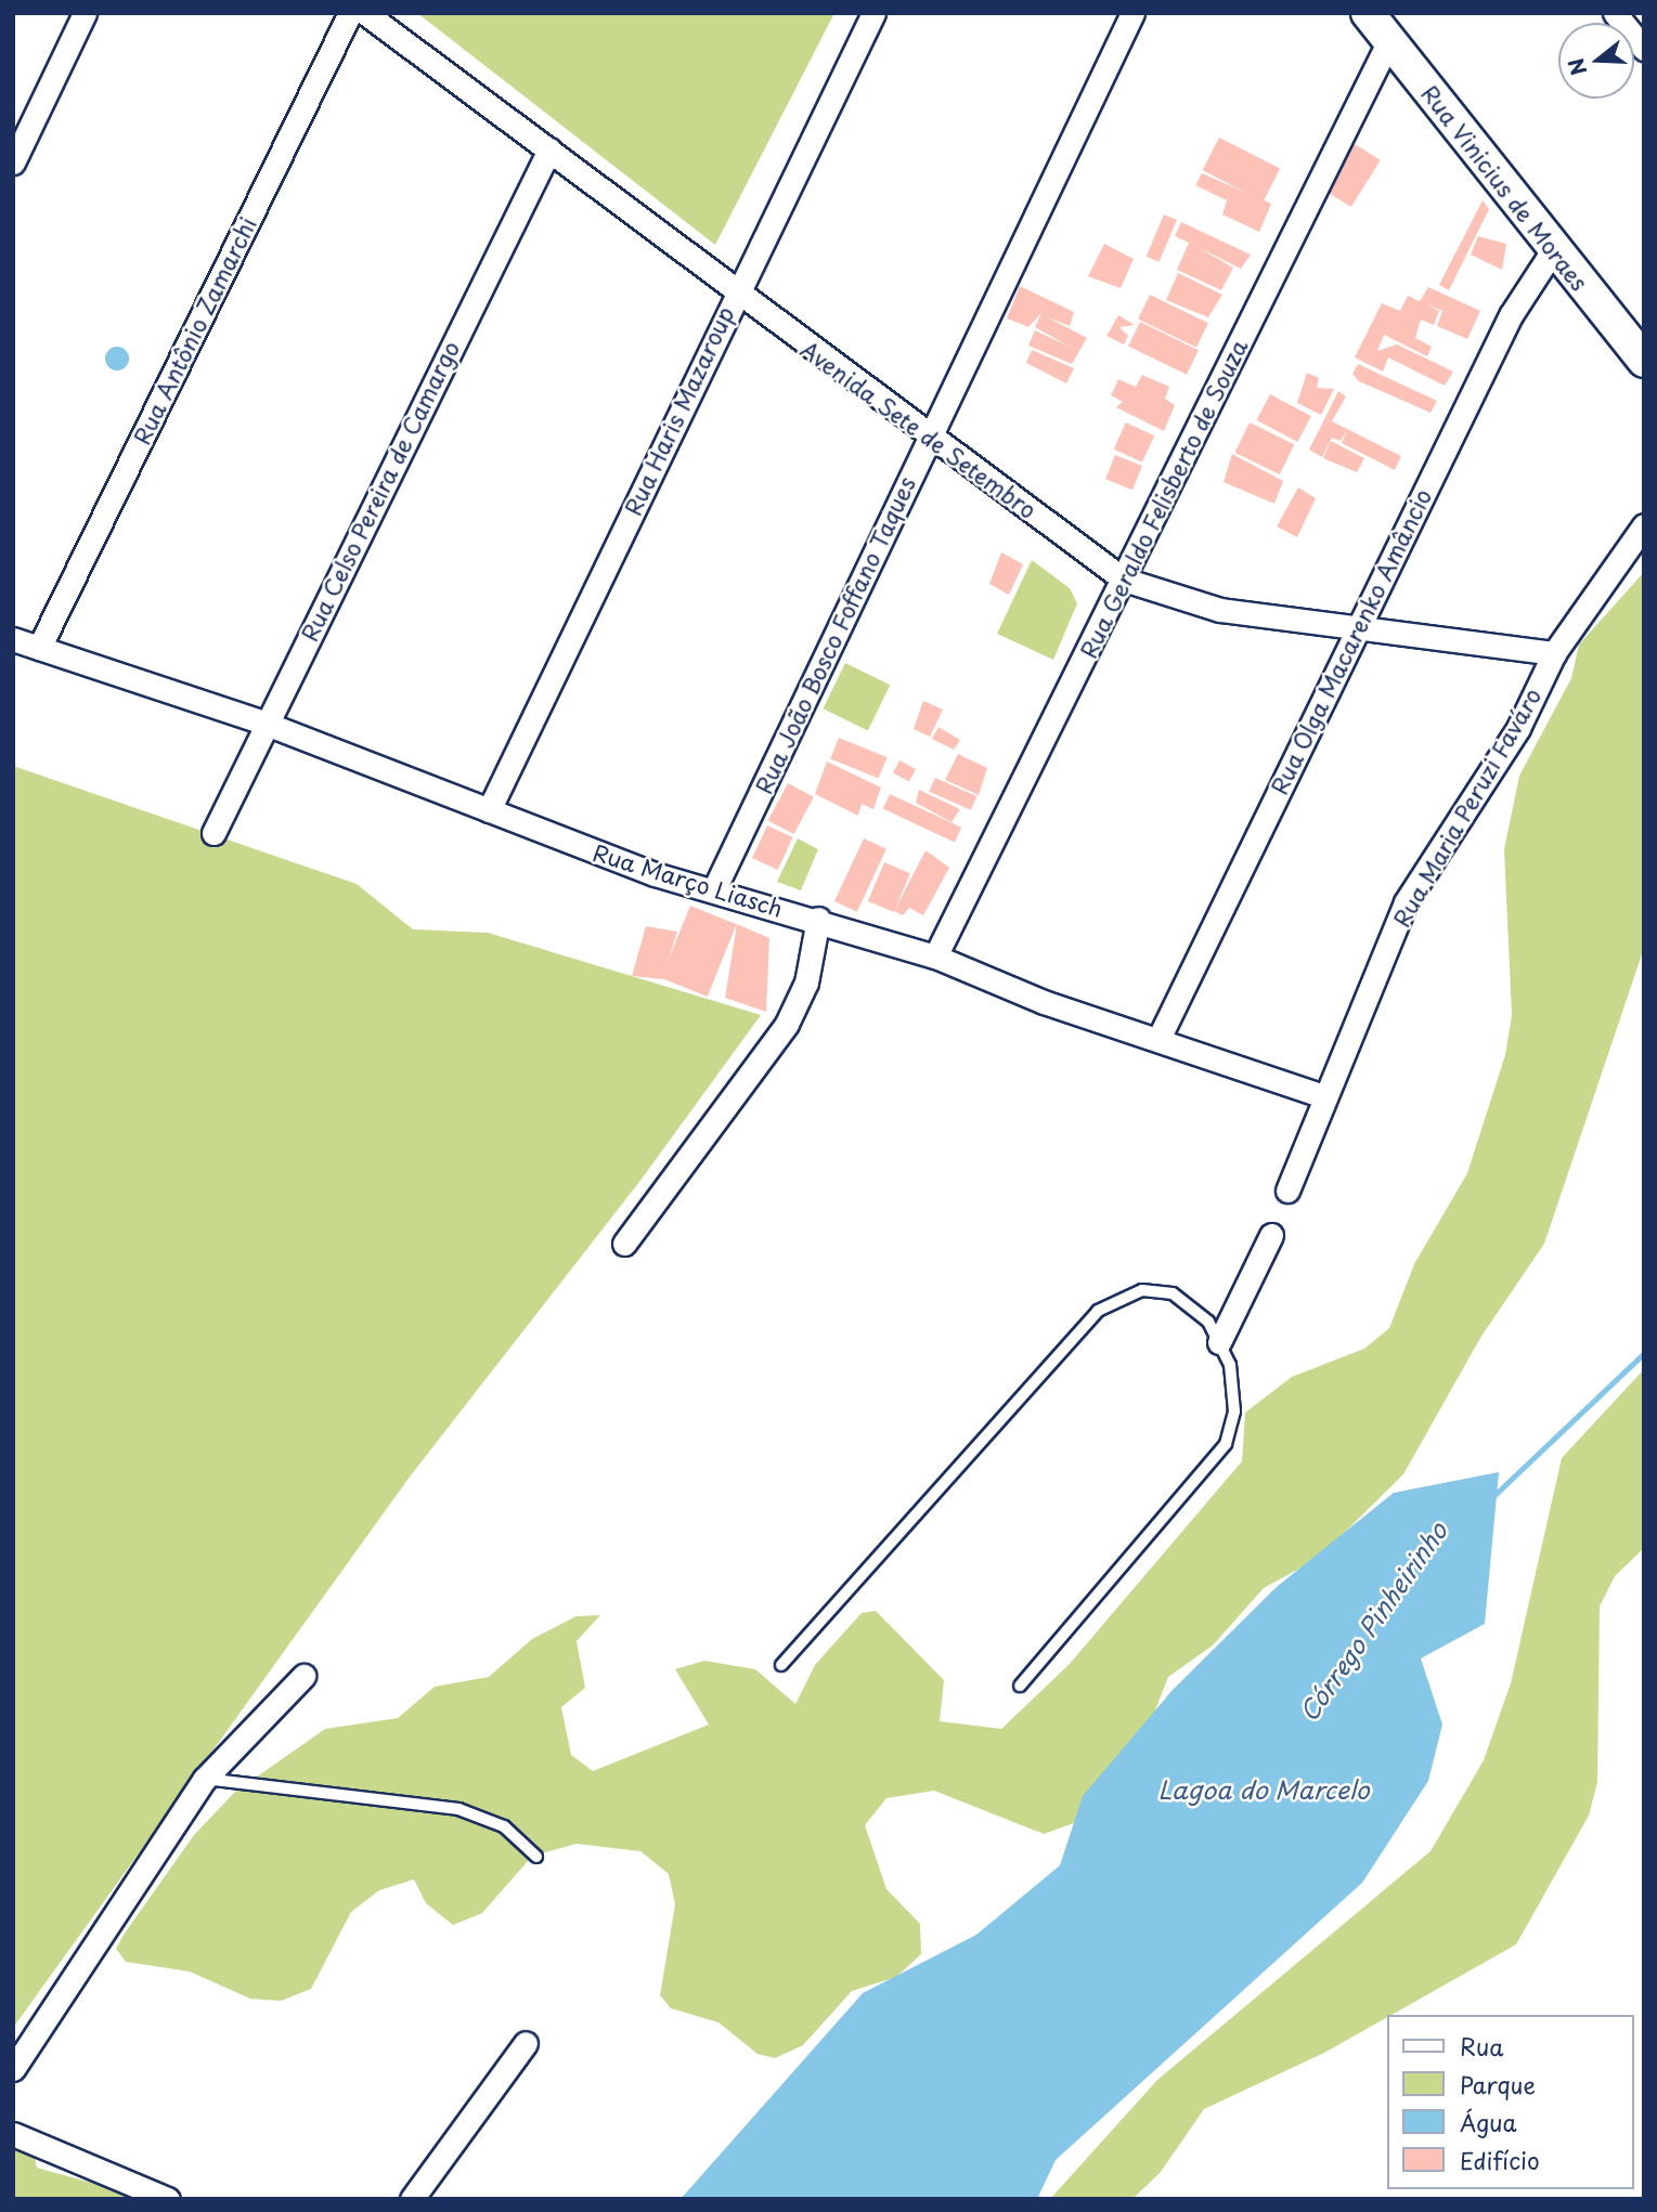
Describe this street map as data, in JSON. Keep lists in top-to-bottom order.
{
  "streets": {
    "street": [
      "Rua Vinicius de Moraes",
      "Rua Antônio Zamarchi",
      "Rua Haris Mazaroup",
      "Avenida Sete de Setembro",
      "Rua Celso Pereira de Camargo",
      "Rua Geraldo Felisberto de Souza",
      "Rua João Bosco Foffano Taques",
      "Rua Olga Macarenko Amâncio",
      "Rua Maria Peruzi Faváro",
      "Rua Março Liasch"
    ]
  },
  "crossings": [
    ["Rua Vinicius de Moraes", "Rua Geraldo Felisberto de Souza"],
    ["Rua Vinicius de Moraes", "Rua Olga Macarenko Amâncio"],
    ["Rua Antônio Zamarchi", "Rua Março Liasch"],
    ["Rua Haris Mazaroup", "Avenida Sete de Setembro"],
    ["Rua Haris Mazaroup", "Rua Março Liasch"],
    ["Avenida Sete de Setembro", "Rua Celso Pereira de Camargo"],
    ["Avenida Sete de Setembro", "Rua Geraldo Felisberto de Souza"],
    ["Avenida Sete de Setembro", "Rua João Bosco Foffano Taques"],
    ["Avenida Sete de Setembro", "Rua Olga Macarenko Amâncio"],
    ["Avenida Sete de Setembro", "Rua Maria Peruzi Faváro"],
    ["Rua Celso Pereira de Camargo", "Rua Março Liasch"],
    ["Rua Geraldo Felisberto de Souza", "Rua Março Liasch"],
    ["Rua João Bosco Foffano Taques", "Rua Março Liasch"],
    ["Rua Olga Macarenko Amâncio", "Rua Março Liasch"],
    ["Rua Maria Peruzi Faváro", "Rua Março Liasch"]
  ],
  "water": ["Córrego Pinheirinho", "Lagoa do Marcelo"],
  "legend": [
    "Rua",
    "Parque",
    "Água",
    "Edifício"
  ],
  "north": "left"
}
